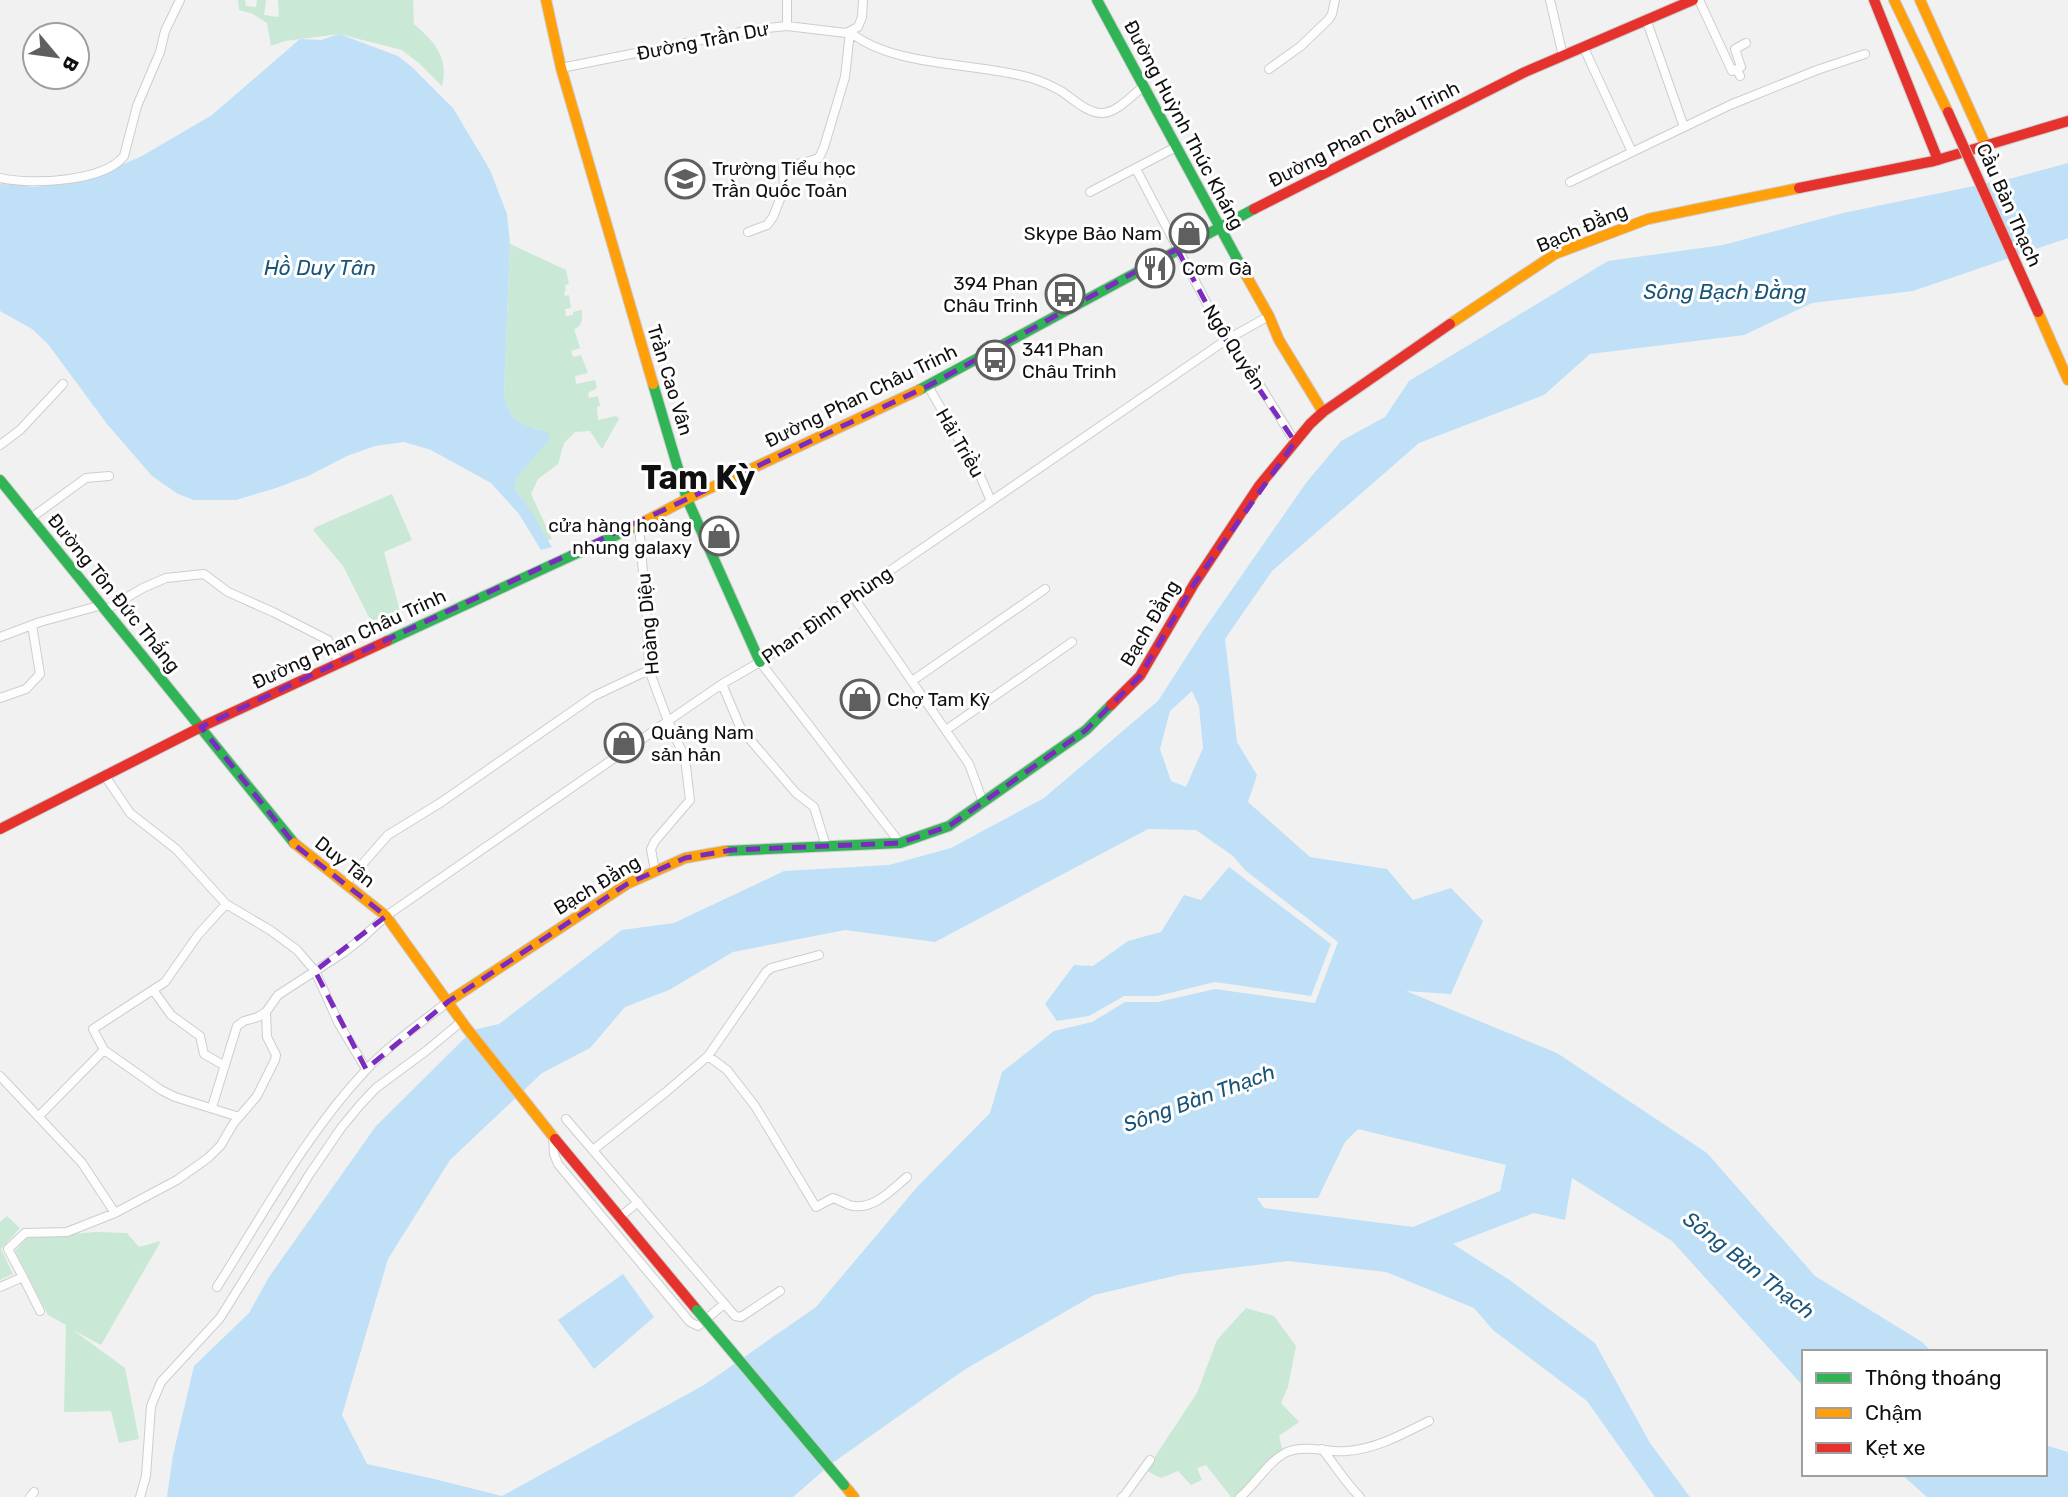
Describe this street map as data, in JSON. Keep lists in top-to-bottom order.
{
  "streets": {
    "street": [
      "Đường Trần Dư",
      "Đường Huỳnh Thúc Kháng",
      "Đường Phan Châu Trinh",
      "Cầu Bàn Thạch",
      "Bạch Đằng",
      "Ngô Quyền",
      "Trần Cao Vân",
      "Hải Triều",
      "Đường Tôn Đức Thắng",
      "Phan Đình Phùng",
      "Hoàng Diệu",
      "Duy Tân"
    ]
  },
  "crossings": [
    ["Đường Trần Dư", "Trần Cao Vân"],
    ["Đường Huỳnh Thúc Kháng", "Đường Phan Châu Trinh"],
    ["Đường Huỳnh Thúc Kháng", "Bạch Đằng"],
    ["Đường Huỳnh Thúc Kháng", "Phan Đình Phùng"],
    ["Đường Phan Châu Trinh", "Ngô Quyền"],
    ["Đường Phan Châu Trinh", "Trần Cao Vân"],
    ["Đường Phan Châu Trinh", "Hải Triều"],
    ["Đường Phan Châu Trinh", "Đường Tôn Đức Thắng"],
    ["Đường Phan Châu Trinh", "Hoàng Diệu"],
    ["Đường Phan Châu Trinh", "Duy Tân"],
    ["Bạch Đằng", "Ngô Quyền"],
    ["Bạch Đằng", "Trần Cao Vân"],
    ["Bạch Đằng", "Hoàng Diệu"],
    ["Bạch Đằng", "Duy Tân"],
    ["Ngô Quyền", "Phan Đình Phùng"],
    ["Trần Cao Vân", "Phan Đình Phùng"],
    ["Hải Triều", "Phan Đình Phùng"],
    ["Đường Tôn Đức Thắng", "Duy Tân"],
    ["Phan Đình Phùng", "Hoàng Diệu"],
    ["Phan Đình Phùng", "Duy Tân"]
  ],
  "districts": ["Tam Kỳ"],
  "water": ["Hồ Duy Tân", "Sông Bạch Đằng", "Sông Bàn Thạch"],
  "places": {
    "school or university": ["Trường Tiểu học Trần Quốc Toản"],
    "shop": [
      "Skype Bảo Nam",
      "cửa hàng hoàng nhung galaxy",
      "Chợ Tam Kỳ",
      "Quảng Nam sản hản"
    ],
    "restaurant": ["Cơm Gà"],
    "bus stop": ["394 Phan Châu Trinh", "341 Phan Châu Trinh"]
  },
  "legend": ["Thông thoáng", "Chậm", "Kẹt xe"],
  "north": "bottom right"
}
